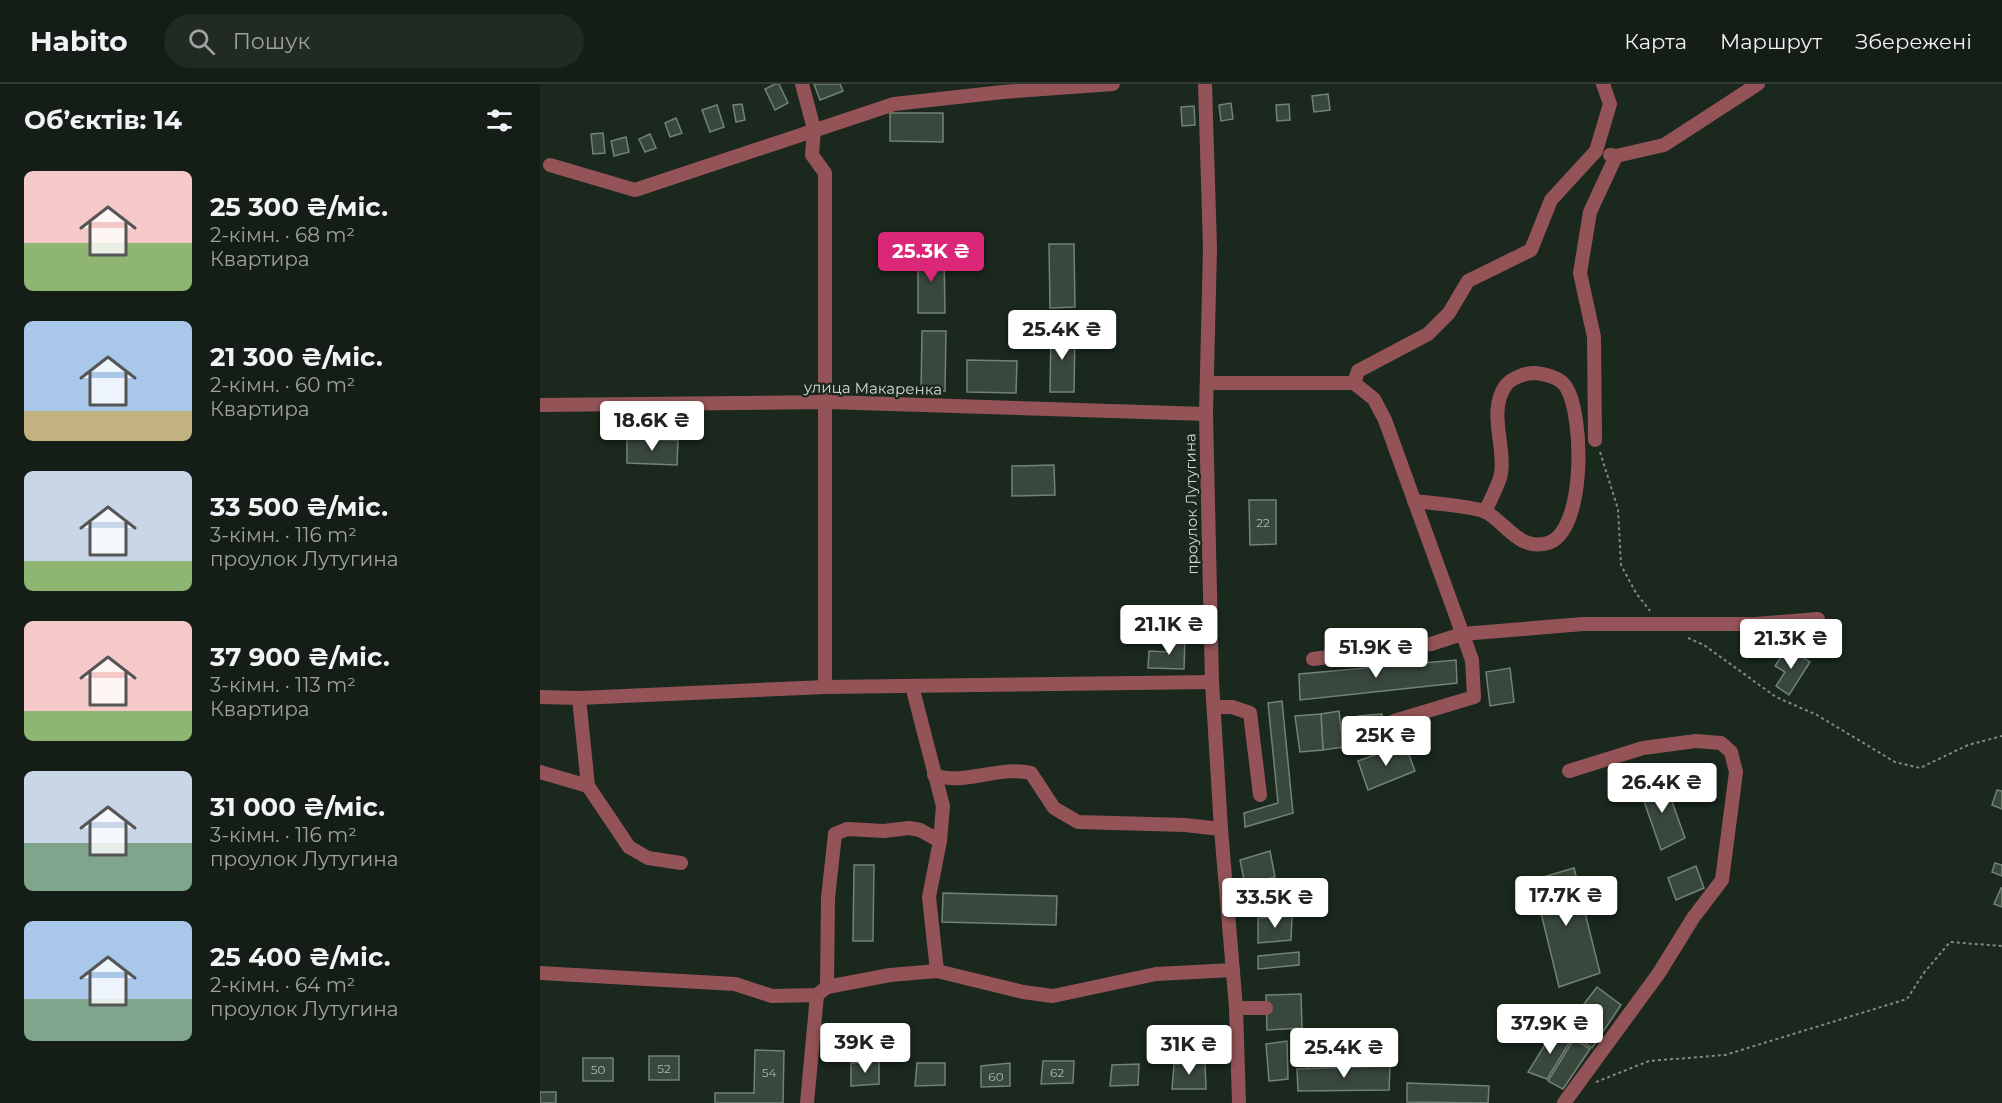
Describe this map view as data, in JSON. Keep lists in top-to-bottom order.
{
  "streets": {
    "street": ["улица Макаренка", "проулок Лутугина"]
  },
  "crossings": [
    ["улица Макаренка", "проулок Лутугина"]
  ],
  "house_numbers": [
    "22",
    "52",
    "50",
    "54",
    "62",
    "60"
  ],
  "page": {
    "header": "Habito",
    "search": "Пошук",
    "nav": ["Карта", "Маршрут", "Збережені"],
    "heading": "Об’єктів: 14",
    "list": [
      {
        "name": "25 300 ₴/міс.",
        "note": "2-кімн. · 68 m² · Квартира"
      },
      {
        "name": "21 300 ₴/міс.",
        "note": "2-кімн. · 60 m² · Квартира"
      },
      {
        "name": "33 500 ₴/міс.",
        "note": "3-кімн. · 116 m² · проулок Лутугина"
      },
      {
        "name": "37 900 ₴/міс.",
        "note": "3-кімн. · 113 m² · Квартира"
      },
      {
        "name": "31 000 ₴/міс.",
        "note": "3-кімн. · 116 m² · проулок Лутугина"
      },
      {
        "name": "25 400 ₴/міс.",
        "note": "2-кімн. · 64 m² · проулок Лутугина"
      }
    ],
    "price": [
      "25.3K ₴",
      "25.4K ₴",
      "18.6K ₴",
      "21.1K ₴",
      "21.3K ₴",
      "51.9K ₴",
      "25K ₴",
      "26.4K ₴",
      "17.7K ₴",
      "33.5K ₴",
      "37.9K ₴",
      "39K ₴",
      "31K ₴",
      "25.4K ₴"
    ]
  }
}
